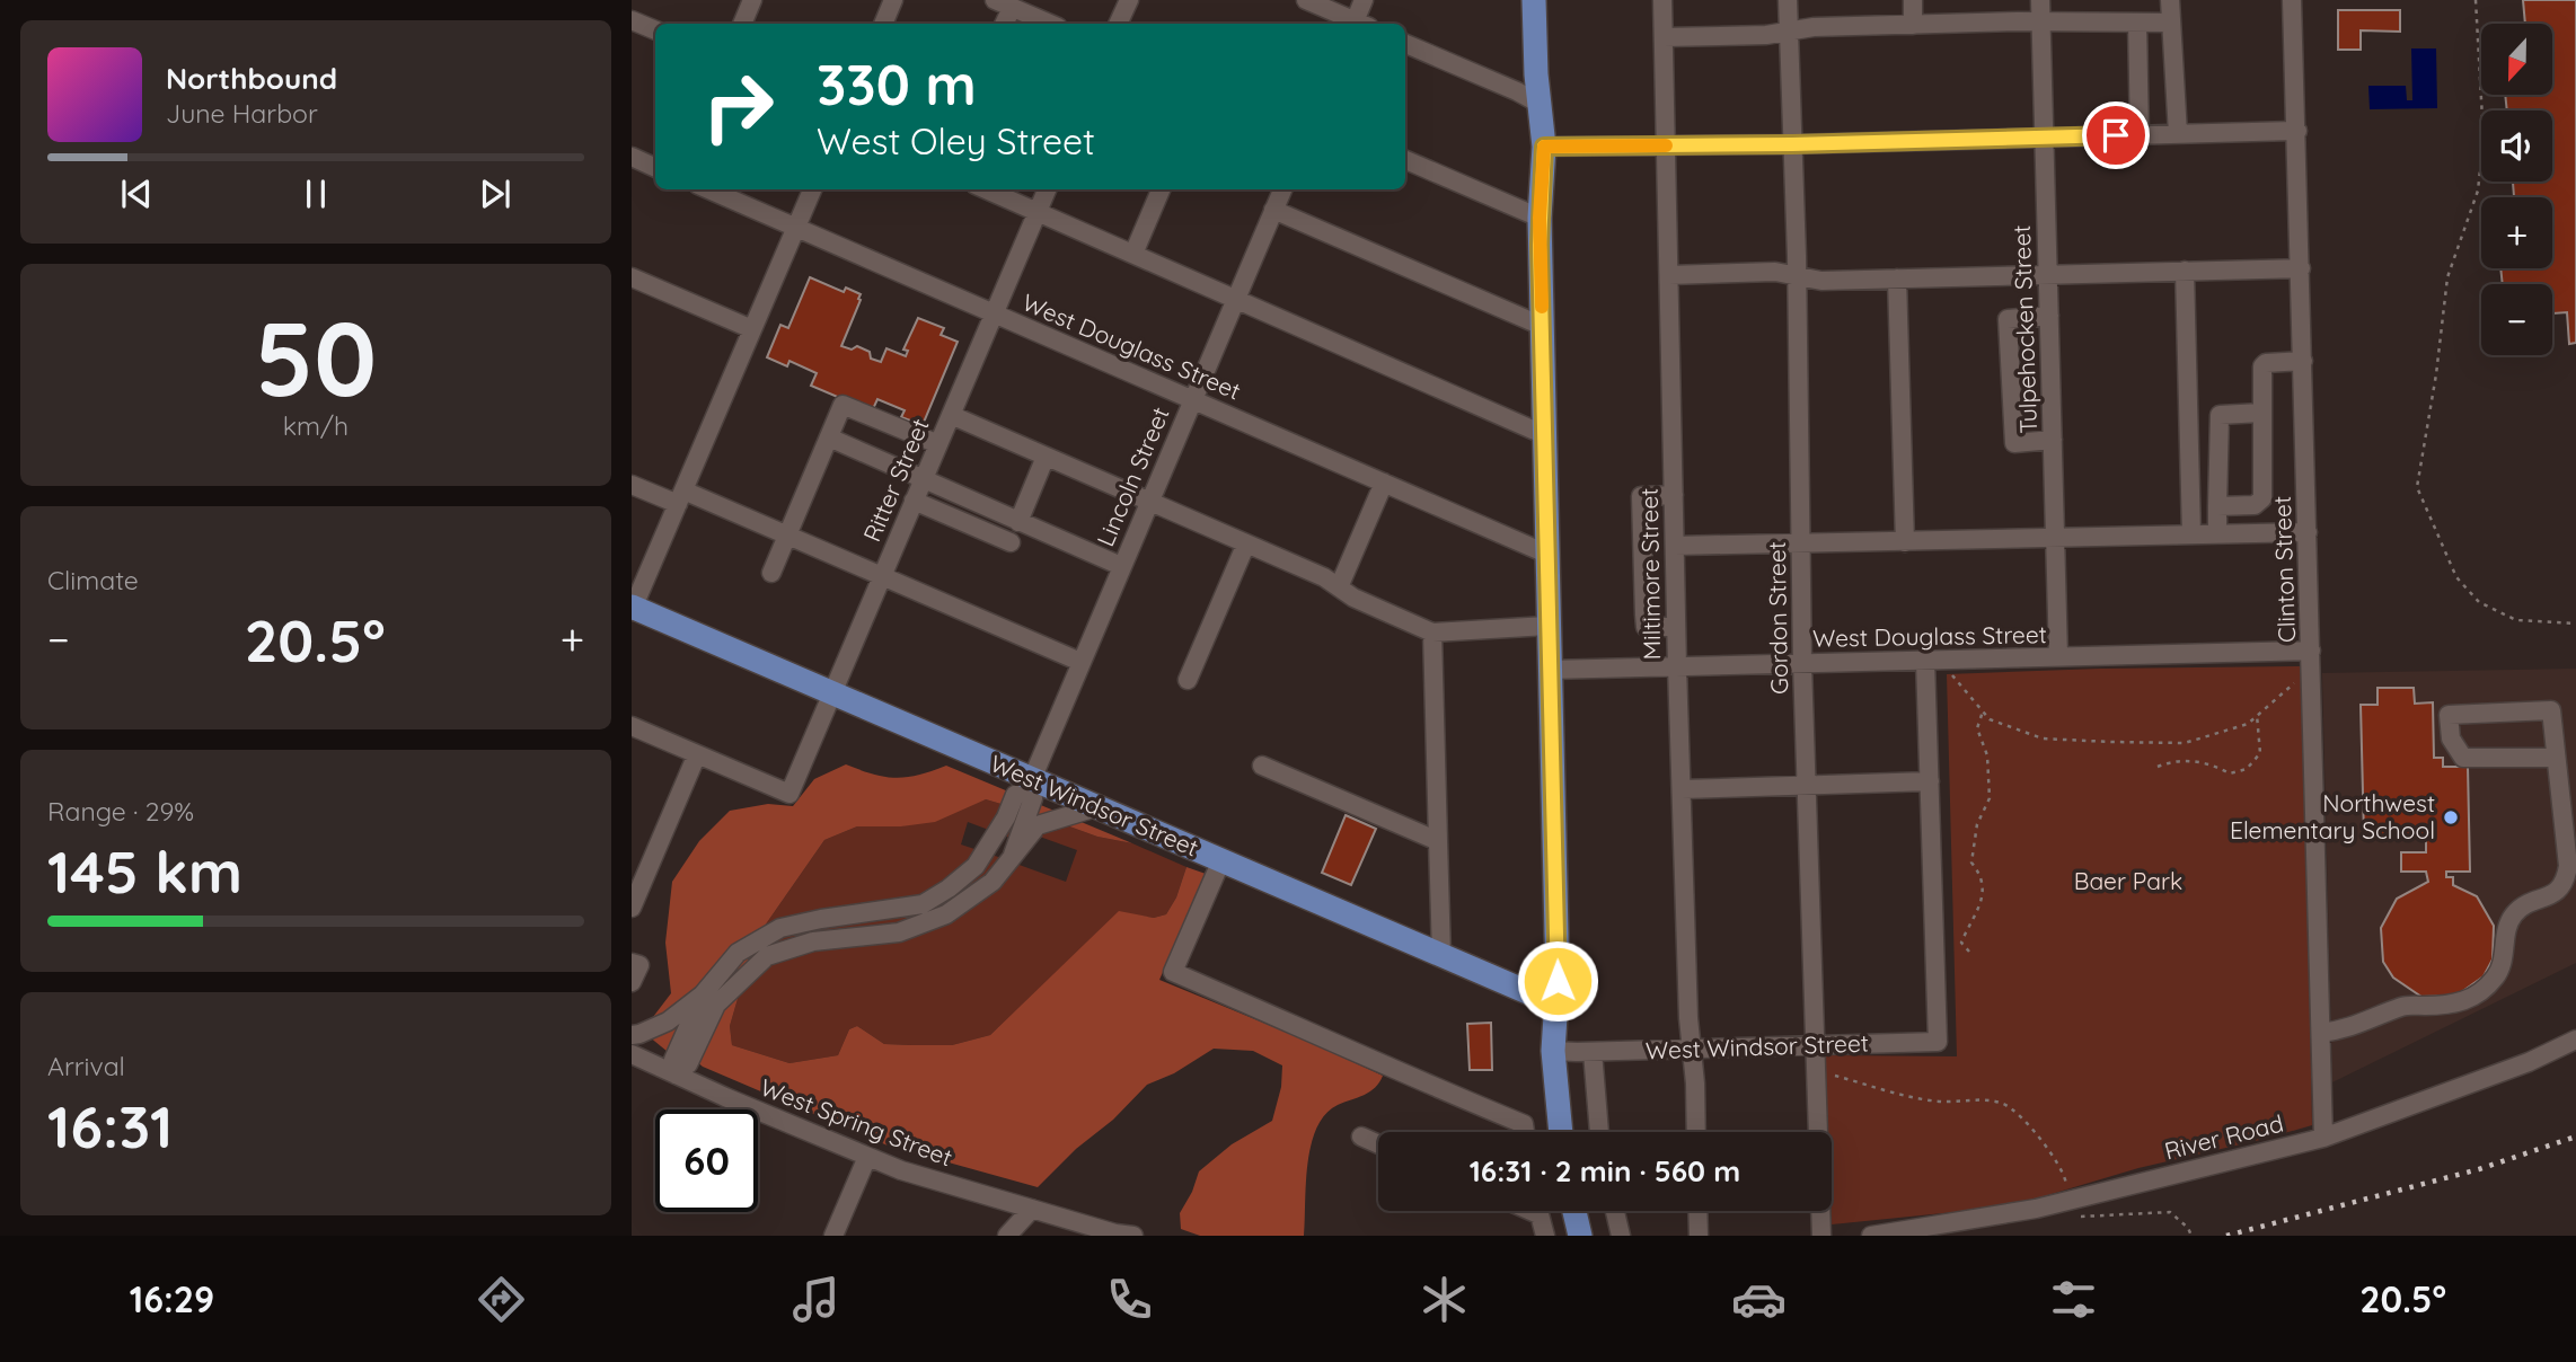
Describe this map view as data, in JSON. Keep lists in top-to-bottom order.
{
  "streets": {
    "main road": ["West Windsor Street"],
    "street": [
      "Tulpehocken Street",
      "West Douglass Street",
      "Lincoln Street",
      "Ritter Street",
      "Clinton Street",
      "Miltimore Street",
      "Gordon Street",
      "West Spring Street",
      "River Road"
    ]
  },
  "crossings": [
    ["Tulpehocken Street", "West Douglass Street"],
    ["West Douglass Street", "Lincoln Street"],
    ["West Douglass Street", "Ritter Street"],
    ["West Douglass Street", "Clinton Street"],
    ["West Douglass Street", "Miltimore Street"],
    ["West Douglass Street", "Gordon Street"],
    ["Lincoln Street", "West Windsor Street"],
    ["Lincoln Street", "West Spring Street"],
    ["Ritter Street", "West Windsor Street"],
    ["Clinton Street", "River Road"],
    ["Miltimore Street", "West Windsor Street"],
    ["Gordon Street", "West Windsor Street"]
  ],
  "parks": ["Baer Park"],
  "places": ["Northwest Elementary School"],
  "north": "bottom",
  "page": {
    "map_buttons": ["+", "−"],
    "turn": ["330 m", "West Oley Street"],
    "song": ["Northbound", "June Harbor"],
    "tile": [
      ["50", "km/h"],
      "Climate",
      ["Range · 29%", "145 km"],
      ["Arrival", "16:31"]
    ],
    "heat": ["−", "20.5°", "+"],
    "limit": "60",
    "trip": "16:31 · 2 min · 560 m",
    "tabs": ["16:29", "20.5°"]
  }
}
